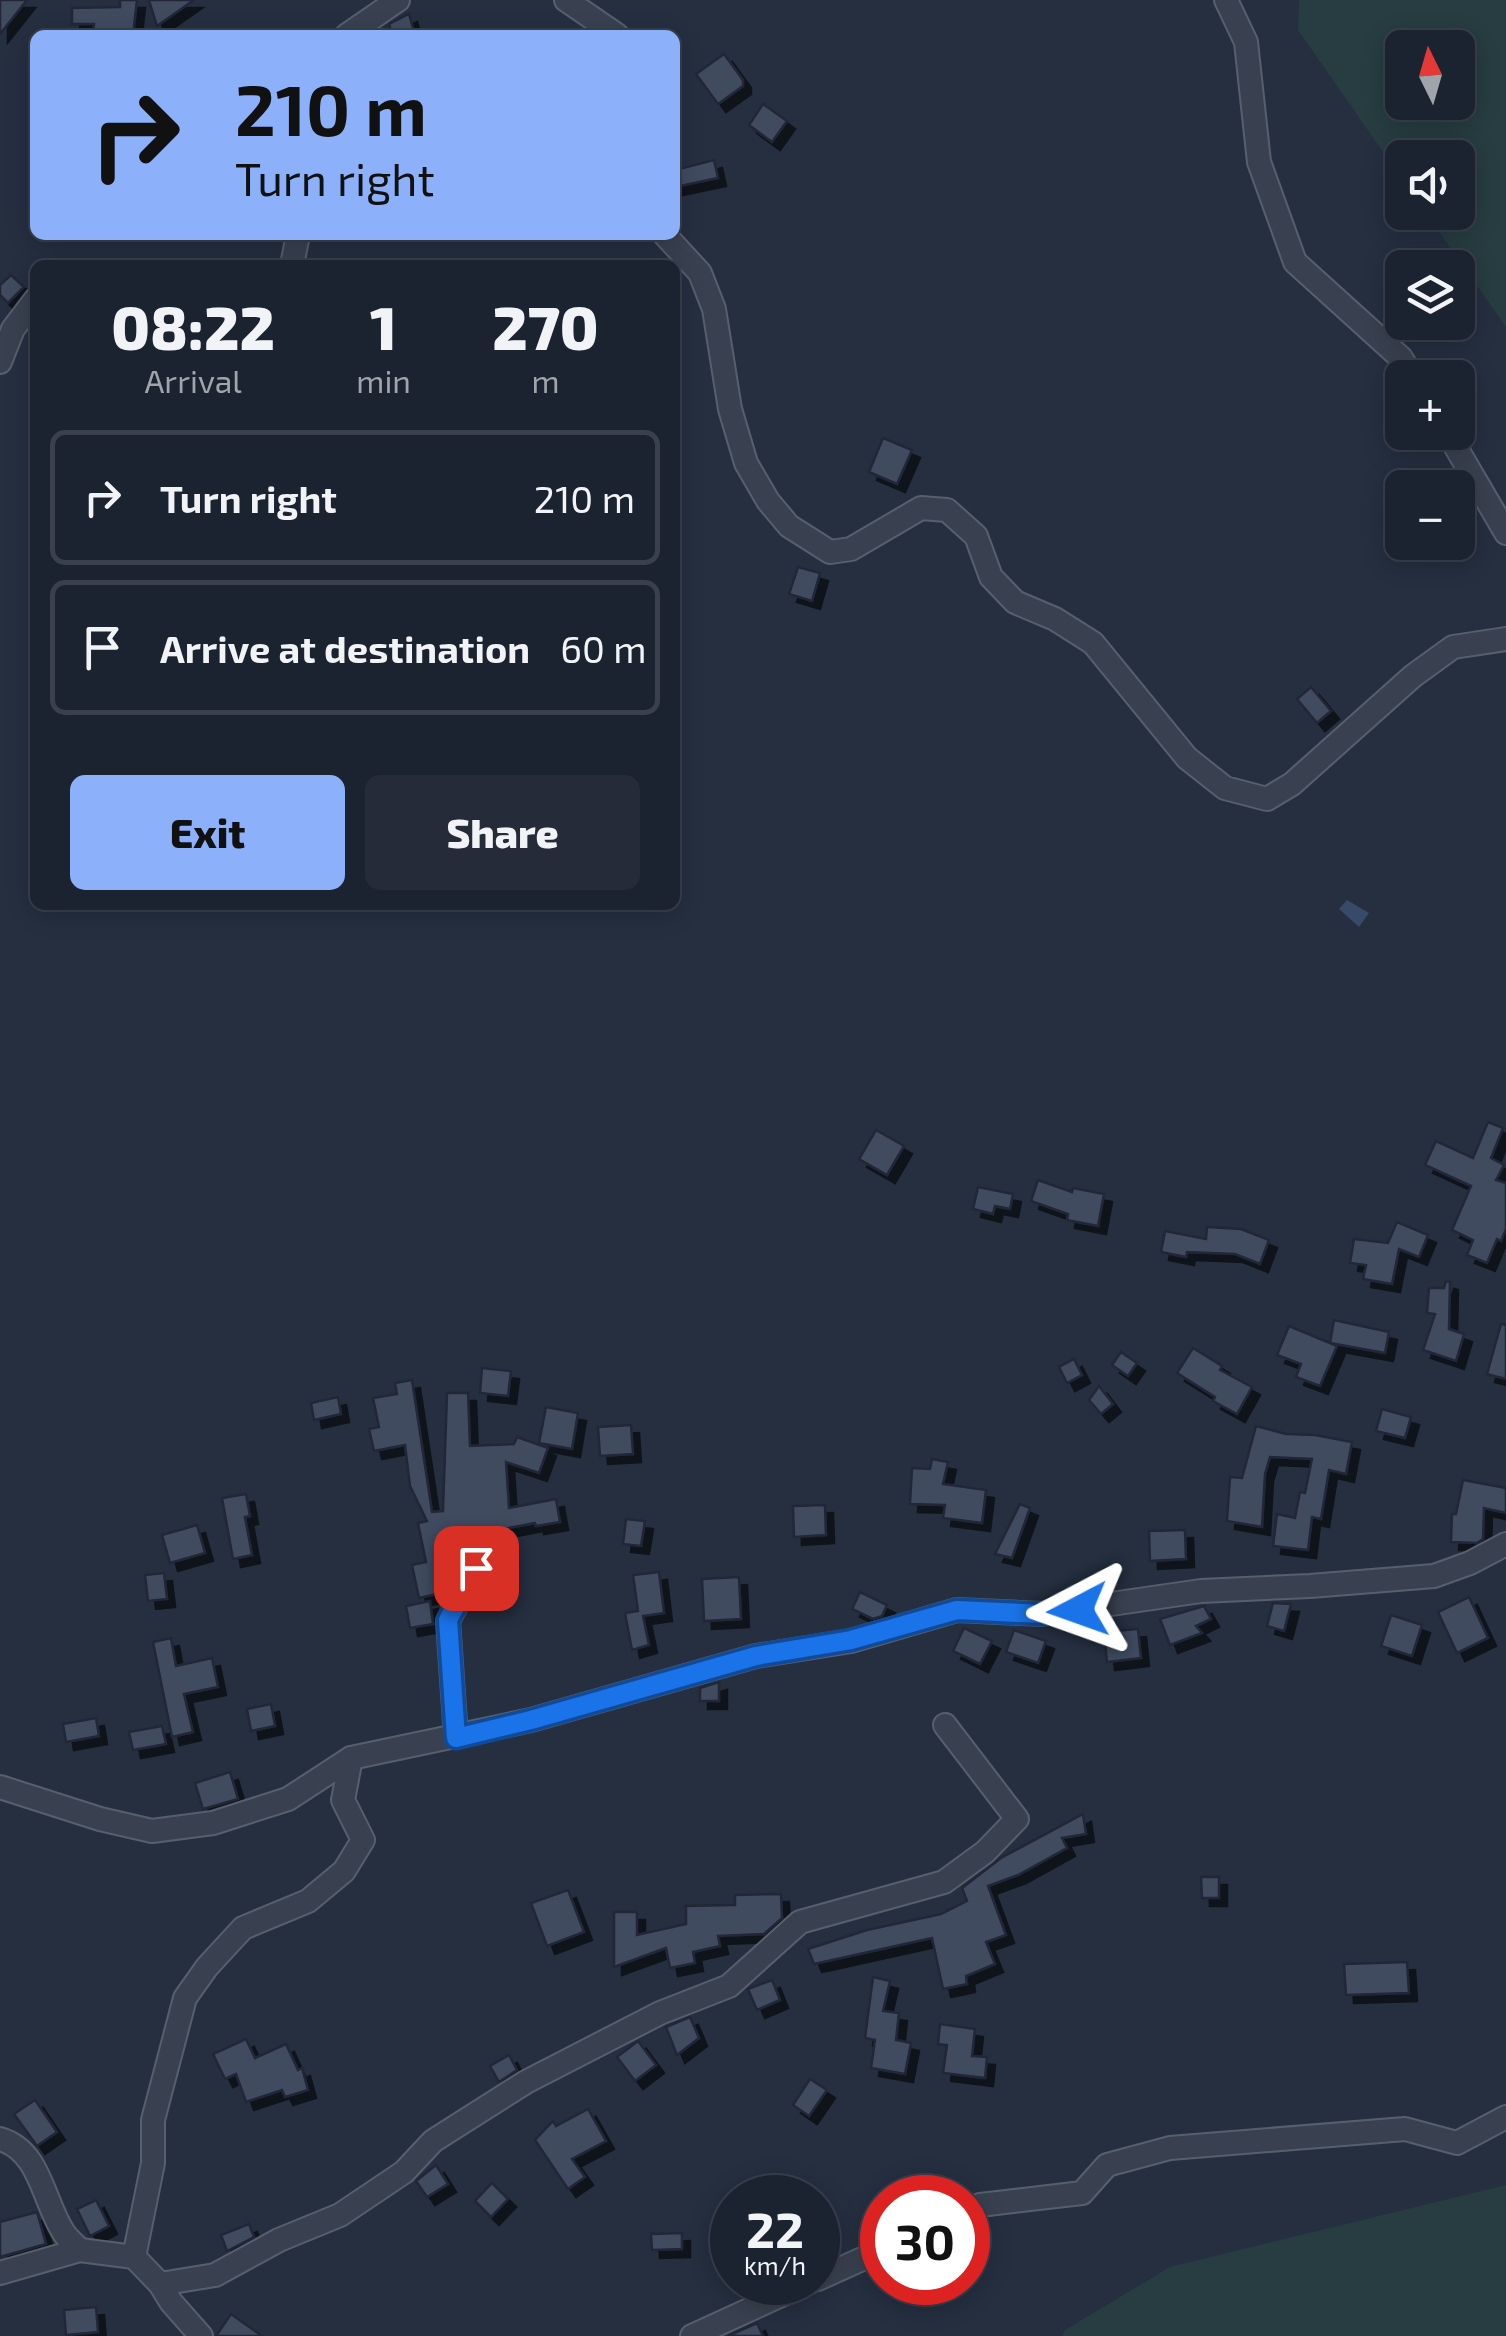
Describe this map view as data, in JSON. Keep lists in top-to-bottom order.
{
  "north": "top",
  "page": {
    "map_buttons": ["+", "−"],
    "turn": ["210 m", "Turn right"],
    "eta": [
      "08:22",
      "Arrival",
      "1",
      "min",
      "270",
      "m"
    ],
    "list": [
      {
        "name": "Turn right",
        "value": "210 m"
      },
      {
        "name": "Arrive at destination",
        "value": "60 m"
      }
    ],
    "buttons": ["Exit", "Share"],
    "speed": "22 km/h",
    "limit": "30"
  }
}
